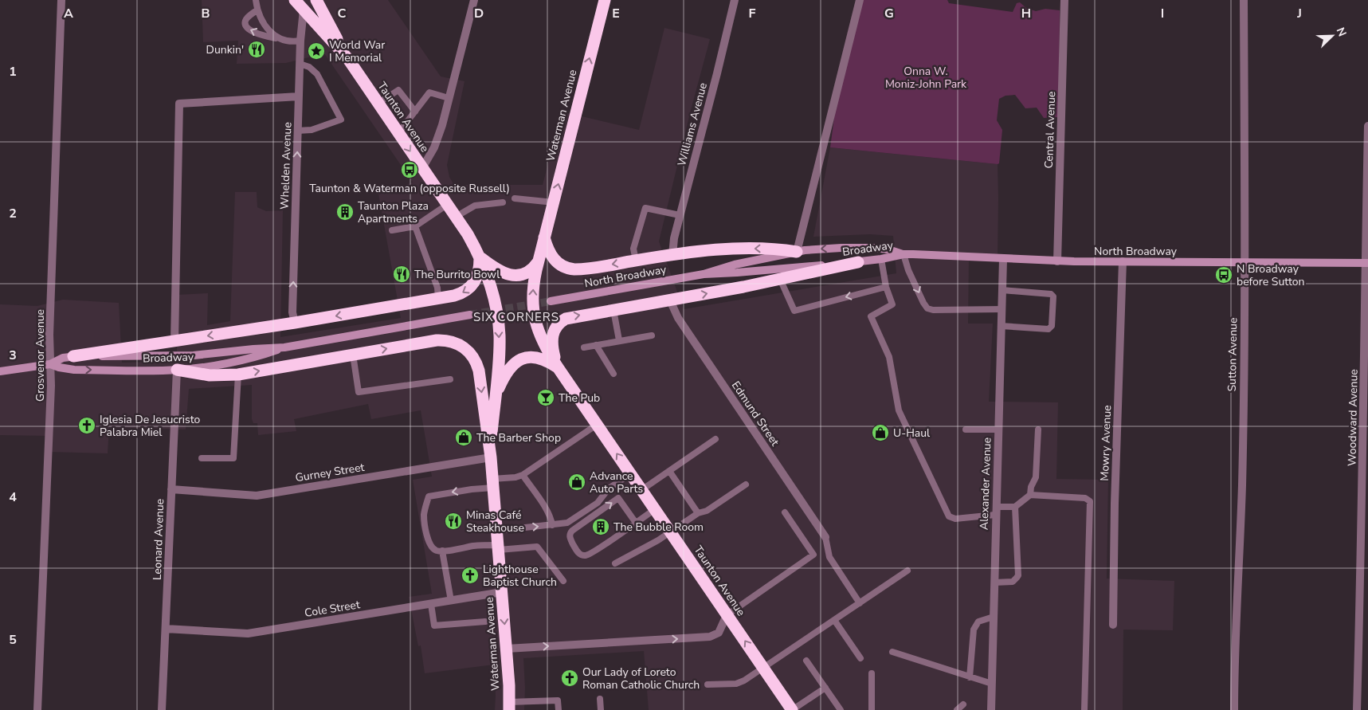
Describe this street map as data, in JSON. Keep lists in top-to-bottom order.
{
  "streets": {
    "highway": ["Waterman Avenue", "Taunton Avenue"],
    "main road": ["Broadway", "North Broadway"],
    "street": [
      "Williams Avenue",
      "Central Avenue",
      "Whelden Avenue",
      "Sutton Avenue",
      "Grosvenor Avenue",
      "Edmund Street",
      "Woodward Avenue",
      "Mowry Avenue",
      "Gurney Street",
      "Alexander Avenue",
      "Leonard Avenue",
      "Cole Street"
    ]
  },
  "crossings": [
    ["Waterman Avenue", "Taunton Avenue"],
    ["Waterman Avenue", "Gurney Street"],
    ["Waterman Avenue", "Cole Street"],
    ["Taunton Avenue", "Whelden Avenue"],
    ["Central Avenue", "North Broadway"],
    ["Broadway", "North Broadway"],
    ["Broadway", "Grosvenor Avenue"],
    ["Broadway", "Leonard Avenue"],
    ["North Broadway", "Sutton Avenue"],
    ["North Broadway", "Woodward Avenue"],
    ["North Broadway", "Mowry Avenue"],
    ["North Broadway", "Alexander Avenue"],
    ["Gurney Street", "Leonard Avenue"],
    ["Leonard Avenue", "Cole Street"]
  ],
  "one_way": ["Whelden Avenue"],
  "districts": ["SIX CORNERS"],
  "parks": ["Onna W. Moniz-John Park"],
  "places": {
    "restaurant": ["Dunkin'", "The Burrito Bowl", "Minas Café Steakhouse"],
    "place": ["World War I Memorial"],
    "bus stop": ["Taunton & Waterman (opposite Russell)", "N Broadway before Sutton"],
    "building": ["Taunton Plaza Apartments", "The Bubble Room"],
    "bar": ["The Pub"],
    "church": ["Iglesia De Jesucristo Palabra Miel", "Lighthouse Baptist Church", "Our Lady of Loreto Roman Catholic Church"],
    "shop": ["U-Haul", "The Barber Shop", "Advance Auto Parts"]
  },
  "north": "top right",
  "grid": {
    "columns": [
      "A",
      "B",
      "C",
      "D",
      "E",
      "F",
      "G",
      "H",
      "I",
      "J"
    ],
    "rows": [
      "1",
      "2",
      "3",
      "4",
      "5"
    ]
  }
}
